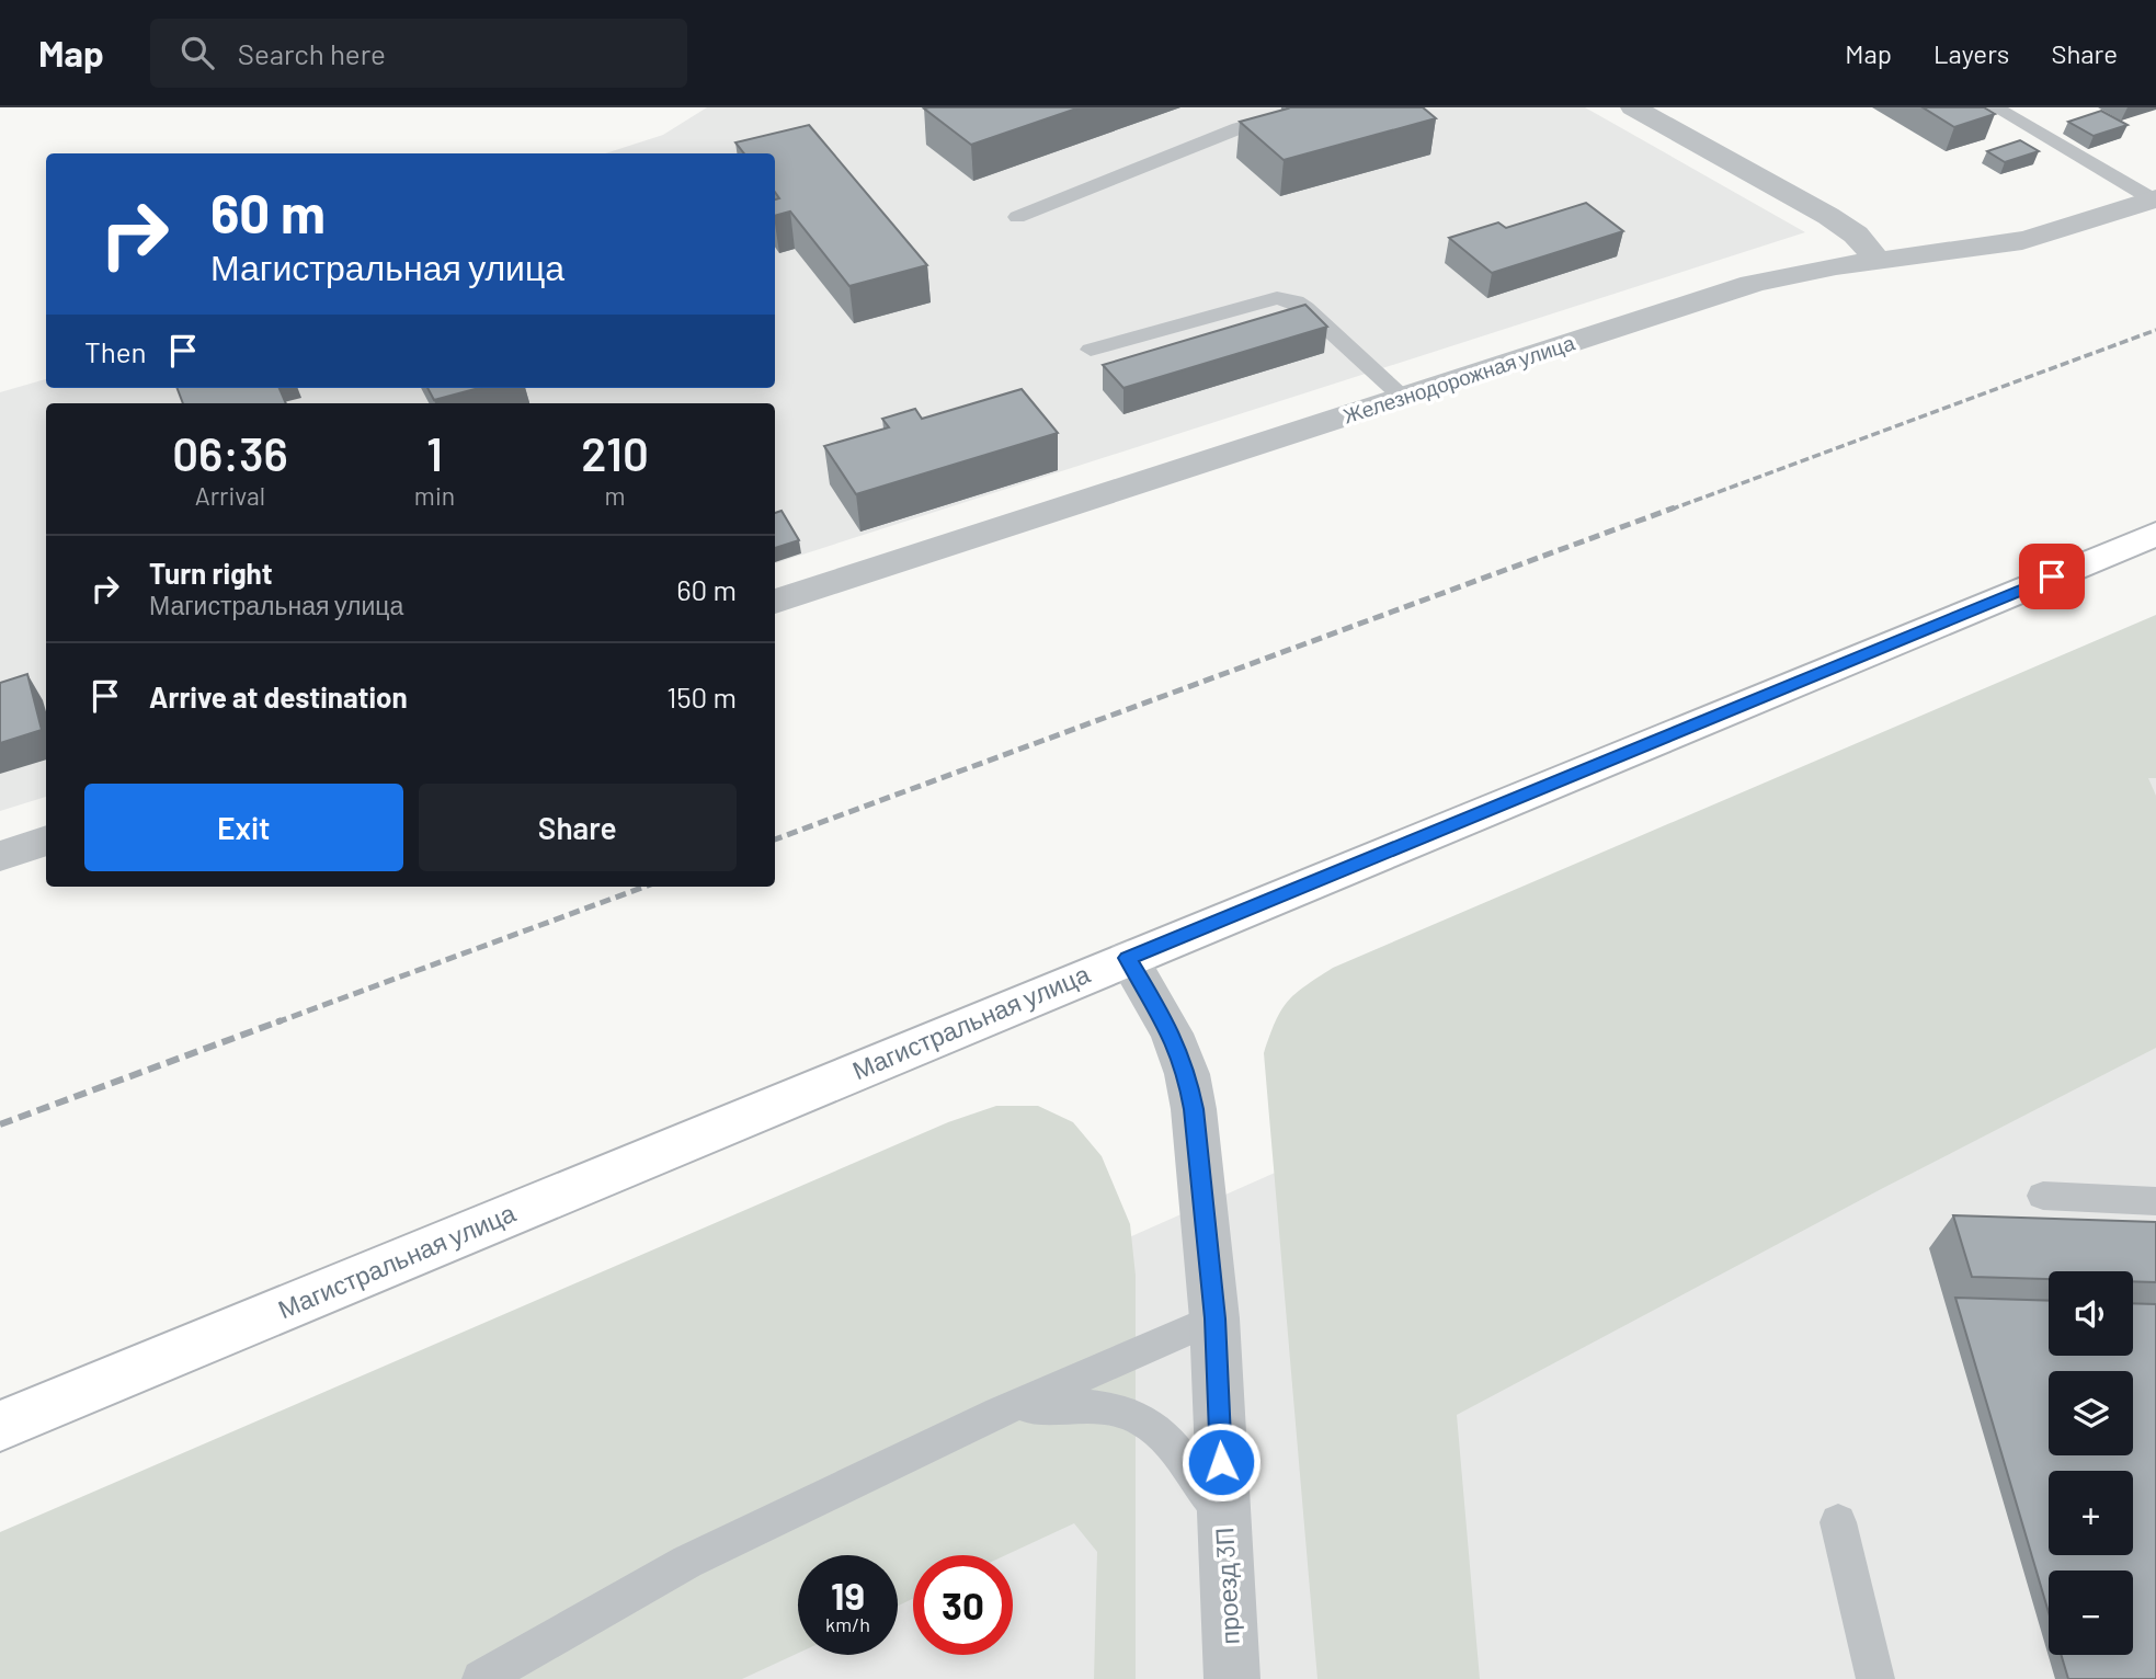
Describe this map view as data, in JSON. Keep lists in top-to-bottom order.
{
  "streets": {
    "main road": ["Магистральная улица"],
    "street": ["Железнодорожная улица", "проезд 3П"]
  },
  "crossings": [
    ["Магистральная улица", "проезд 3П"]
  ],
  "page": {
    "header": "Map",
    "search": "Search here",
    "nav": ["Map", "Layers", "Share"],
    "turn": ["60 m", "Магистральная улица"],
    "then": "Then",
    "eta": [
      "06:36",
      "Arrival",
      "1",
      "min",
      "210",
      "m"
    ],
    "list": [
      {
        "name": "Turn right",
        "note": "Магистральная улица",
        "value": "60 m"
      },
      {
        "name": "Arrive at destination",
        "value": "150 m"
      }
    ],
    "buttons": ["Exit", "Share"],
    "map_buttons": ["+", "−"],
    "speed": "19 km/h",
    "limit": "30"
  }
}
